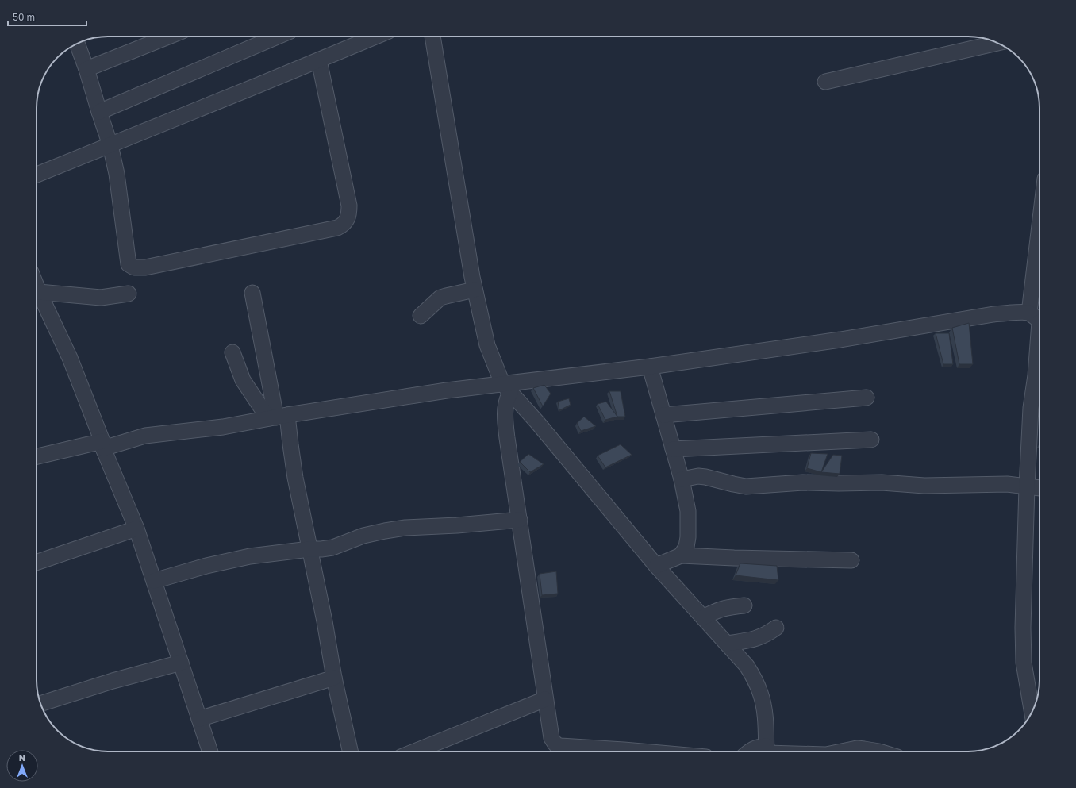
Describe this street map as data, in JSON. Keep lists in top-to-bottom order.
{
  "scale_bar": "50 m",
  "north": "top"
}
